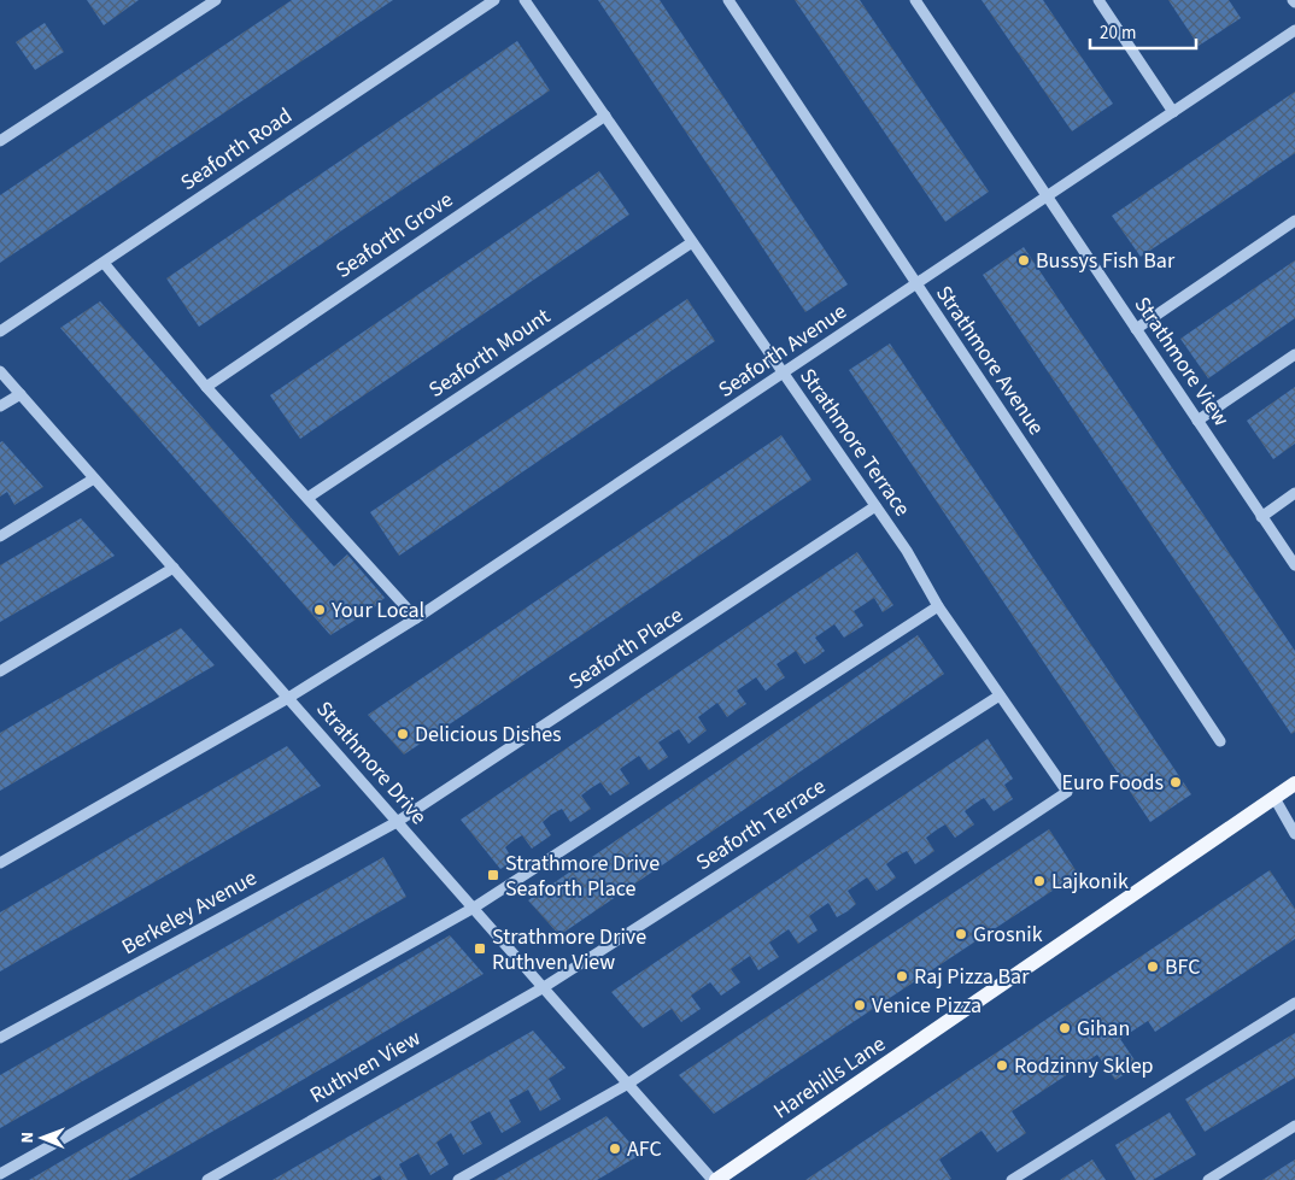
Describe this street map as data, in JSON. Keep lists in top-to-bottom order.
{
  "streets": {
    "main road": ["Harehills Lane"],
    "street": [
      "Seaforth Road",
      "Seaforth Grove",
      "Seaforth Avenue",
      "Seaforth Mount",
      "Strathmore Avenue",
      "Strathmore View",
      "Strathmore Terrace",
      "Seaforth Place",
      "Strathmore Drive",
      "Seaforth Terrace",
      "Berkeley Avenue",
      "Ruthven View"
    ]
  },
  "crossings": [
    ["Seaforth Grove", "Strathmore Terrace"],
    ["Seaforth Avenue", "Strathmore Avenue"],
    ["Seaforth Avenue", "Strathmore View"],
    ["Seaforth Avenue", "Strathmore Terrace"],
    ["Seaforth Avenue", "Strathmore Drive"],
    ["Seaforth Mount", "Strathmore Terrace"],
    ["Strathmore Terrace", "Seaforth Place"],
    ["Strathmore Terrace", "Strathmore Drive"],
    ["Strathmore Terrace", "Seaforth Terrace"],
    ["Seaforth Place", "Strathmore Drive"],
    ["Seaforth Place", "Berkeley Avenue"],
    ["Strathmore Drive", "Seaforth Terrace"],
    ["Strathmore Drive", "Berkeley Avenue"],
    ["Strathmore Drive", "Ruthven View"],
    ["Strathmore Drive", "Harehills Lane"],
    ["Seaforth Terrace", "Ruthven View"]
  ],
  "places": {
    "other": [
      "Bussys Fish Bar",
      "Your Local",
      "Delicious Dishes",
      "Euro Foods",
      "Lajkonik",
      "Grosnik",
      "BFC",
      "Raj Pizza Bar",
      "Venice Pizza",
      "Gihan",
      "Rodzinny Sklep",
      "AFC"
    ],
    "transit": ["Strathmore Drive Seaforth Place", "Strathmore Drive Ruthven View"]
  },
  "scale_bar": "20 m",
  "north": "left"
}
